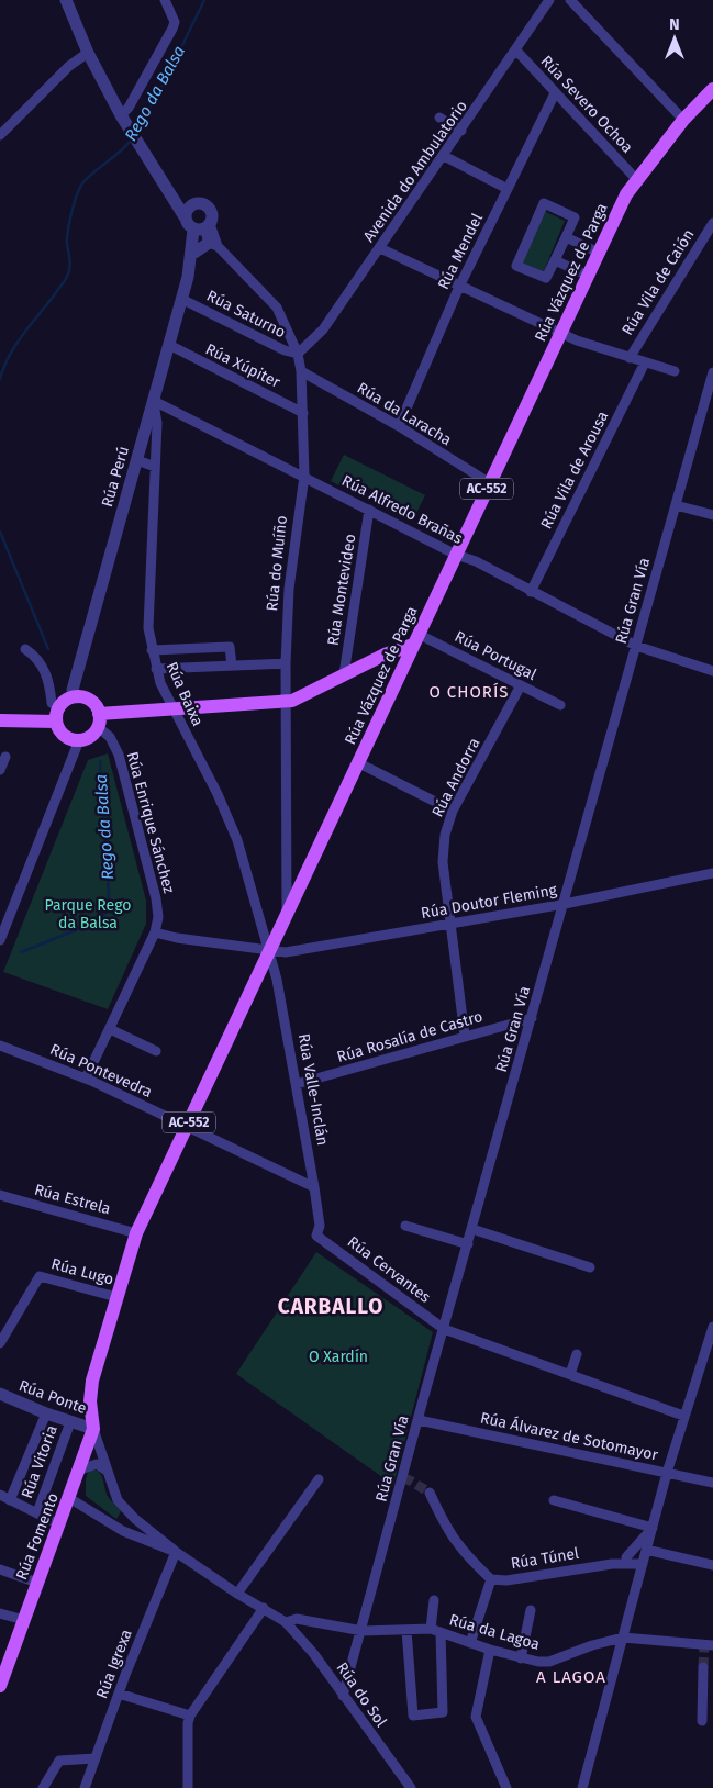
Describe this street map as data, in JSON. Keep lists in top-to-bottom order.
{
  "streets": {
    "main road": ["Rúa Vázquez de Parga", "AC-552", "Rúa Fomento"],
    "street": [
      "Rúa Severo Ochoa",
      "Avenida do Ambulatorio",
      "Rúa Mendel",
      "Rúa Vila de Caión",
      "Rúa Saturno",
      "Rúa Xúpiter",
      "Rúa da Laracha",
      "Rúa Vila de Arousa",
      "Rúa Perú",
      "Rúa Alfredo Brañas",
      "Rúa do Muíño",
      "Rúa Montevideo",
      "Rúa Gran Vía",
      "Rúa Portugal",
      "Rúa Baixa",
      "Rúa Andorra",
      "Rúa Enrique Sánchez",
      "Rúa Doutor Fleming",
      "Rúa Rosalía de Castro",
      "Rúa Pontevedra",
      "Rúa Valle-Inclán",
      "Rúa Estrela",
      "Rúa Cervantes",
      "Rúa Lugo",
      "Rúa Ponte",
      "Rúa Álvarez de Sotomayor",
      "Rúa Vitoria",
      "Rúa Túnel",
      "Rúa da Lagoa",
      "Rúa Igrexa",
      "Rúa do Sol"
    ]
  },
  "crossings": [
    ["Rúa Severo Ochoa", "Avenida do Ambulatorio"],
    ["Rúa Severo Ochoa", "Rúa Mendel"],
    ["Rúa Severo Ochoa", "Rúa Vázquez de Parga"],
    ["Avenida do Ambulatorio", "Rúa Saturno"],
    ["Avenida do Ambulatorio", "Rúa do Muíño"],
    ["Rúa Mendel", "Rúa da Laracha"],
    ["Rúa Vázquez de Parga", "Rúa da Laracha"],
    ["Rúa Vázquez de Parga", "AC-552"],
    ["Rúa Vázquez de Parga", "Rúa Alfredo Brañas"],
    ["Rúa Vázquez de Parga", "Rúa do Muíño"],
    ["Rúa Vázquez de Parga", "Rúa Portugal"],
    ["Rúa Vázquez de Parga", "Rúa Baixa"],
    ["Rúa Vázquez de Parga", "Rúa Doutor Fleming"],
    ["Rúa Vázquez de Parga", "Rúa Pontevedra"],
    ["Rúa Vázquez de Parga", "Rúa Valle-Inclán"],
    ["Rúa Vázquez de Parga", "Rúa Estrela"],
    ["Rúa Vázquez de Parga", "Rúa Lugo"],
    ["Rúa Saturno", "Rúa Perú"],
    ["Rúa Saturno", "Rúa do Muíño"],
    ["Rúa Xúpiter", "Rúa Perú"],
    ["Rúa Xúpiter", "Rúa do Muíño"],
    ["Rúa da Laracha", "Rúa do Muíño"],
    ["Rúa Vila de Arousa", "Rúa Alfredo Brañas"],
    ["Rúa Perú", "Rúa Alfredo Brañas"],
    ["Rúa Perú", "Rúa do Muíño"],
    ["Rúa Perú", "Rúa Baixa"],
    ["Rúa Perú", "Rúa Enrique Sánchez"],
    ["AC-552", "Rúa Lugo"],
    ["AC-552", "Rúa Ponte"],
    ["AC-552", "Rúa Fomento"],
    ["Rúa Alfredo Brañas", "Rúa do Muíño"],
    ["Rúa Alfredo Brañas", "Rúa Montevideo"],
    ["Rúa Alfredo Brañas", "Rúa Gran Vía"],
    ["Rúa Alfredo Brañas", "Rúa Baixa"],
    ["Rúa Gran Vía", "Rúa Doutor Fleming"],
    ["Rúa Gran Vía", "Rúa Rosalía de Castro"],
    ["Rúa Gran Vía", "Rúa Cervantes"],
    ["Rúa Gran Vía", "Rúa Álvarez de Sotomayor"],
    ["Rúa Gran Vía", "Rúa da Lagoa"],
    ["Rúa Gran Vía", "Rúa do Sol"],
    ["Rúa Portugal", "Rúa Andorra"],
    ["Rúa Baixa", "Rúa Doutor Fleming"],
    ["Rúa Baixa", "Rúa Valle-Inclán"],
    ["Rúa Andorra", "Rúa Doutor Fleming"],
    ["Rúa Andorra", "Rúa Rosalía de Castro"],
    ["Rúa Enrique Sánchez", "Rúa Doutor Fleming"],
    ["Rúa Doutor Fleming", "Rúa Valle-Inclán"],
    ["Rúa Rosalía de Castro", "Rúa Valle-Inclán"],
    ["Rúa Pontevedra", "Rúa Valle-Inclán"],
    ["Rúa Valle-Inclán", "Rúa Cervantes"],
    ["Rúa Ponte", "Rúa Vitoria"],
    ["Rúa Ponte", "Rúa Fomento"],
    ["Rúa da Lagoa", "Rúa do Sol"]
  ],
  "districts": ["O CHORÍS", "CARBALLO", "A LAGOA"],
  "water": ["Rego da Balsa"],
  "parks": ["Parque Rego da Balsa", "O Xardín"],
  "north": "top"
}
